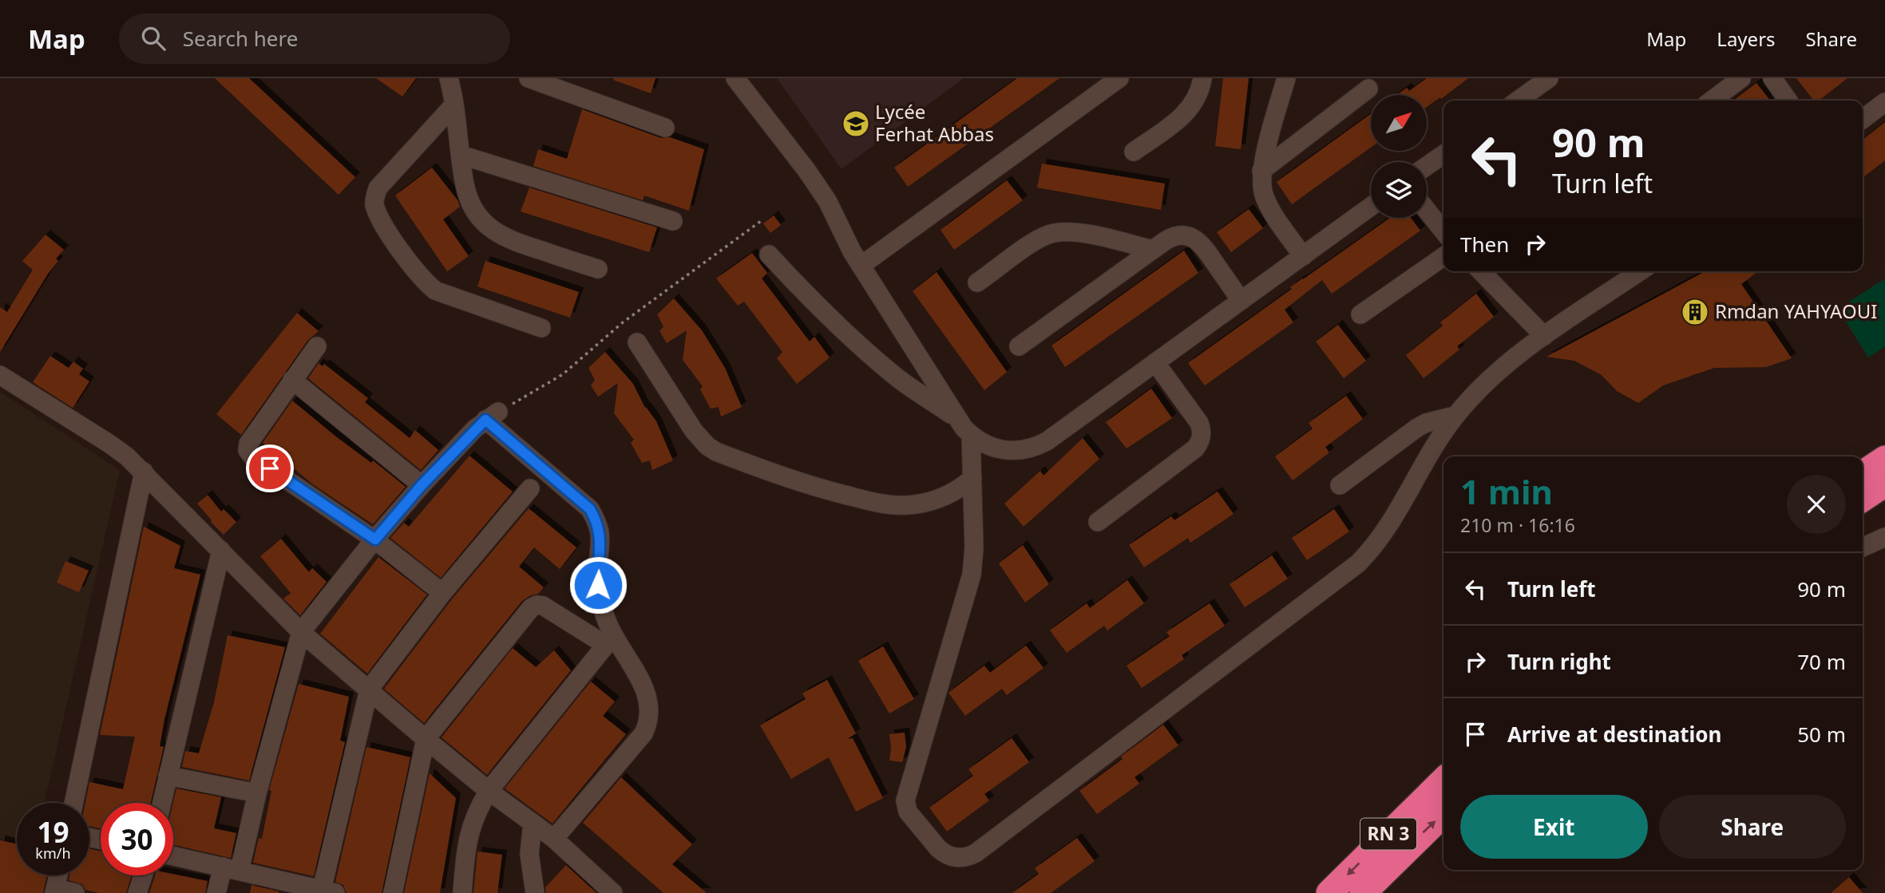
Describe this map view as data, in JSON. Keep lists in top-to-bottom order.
{
  "streets": {
    "highway": ["RN 3"]
  },
  "places": {
    "school or university": ["Lycée Ferhat Abbas"],
    "building": ["Rmdan YAHYAOUI"]
  },
  "north": "top right",
  "page": {
    "header": "Map",
    "search": "Search here",
    "nav": ["Map", "Layers", "Share"],
    "turn": ["90 m", "Turn left"],
    "then": "Then",
    "heading": ["1 min", "210 m · 16:16"],
    "list": [
      {
        "name": "Turn left",
        "value": "90 m"
      },
      {
        "name": "Turn right",
        "value": "70 m"
      },
      {
        "name": "Arrive at destination",
        "value": "50 m"
      }
    ],
    "buttons": ["Exit", "Share"],
    "speed": "19 km/h",
    "limit": "30"
  }
}
